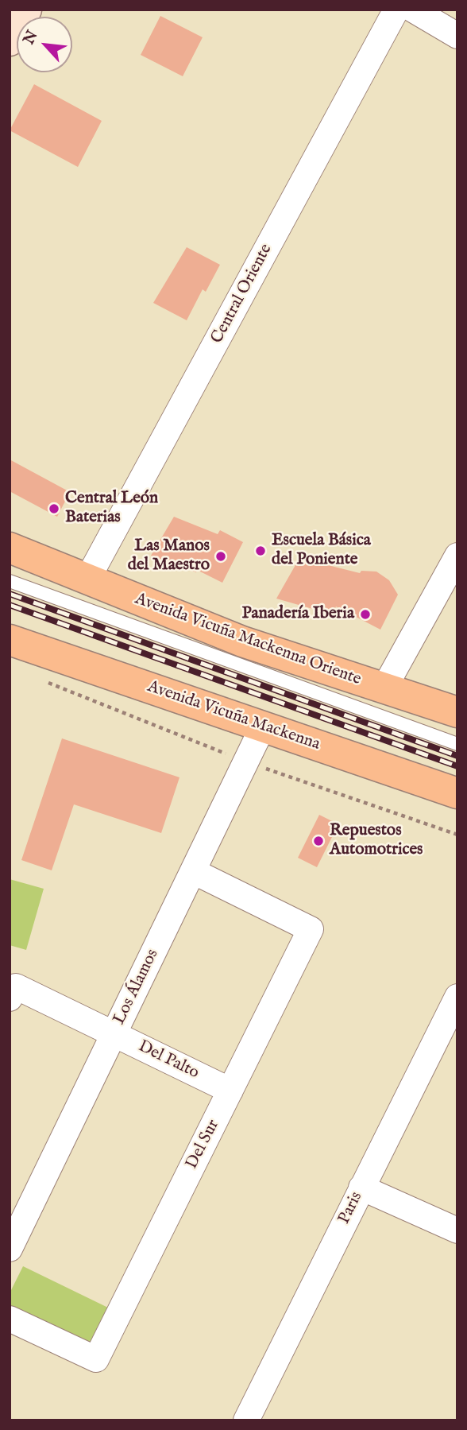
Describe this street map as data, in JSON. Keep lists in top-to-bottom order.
{
  "streets": {
    "main road": ["Avenida Vicuña Mackenna Oriente", "Avenida Vicuña Mackenna"],
    "street": [
      "Central Oriente",
      "Los Álamos",
      "Del Palto",
      "Del Sur",
      "Paris"
    ]
  },
  "crossings": [
    ["Central Oriente", "Avenida Vicuña Mackenna Oriente"],
    ["Avenida Vicuña Mackenna", "Los Álamos"],
    ["Los Álamos", "Del Palto"],
    ["Los Álamos", "Del Sur"],
    ["Del Palto", "Del Sur"]
  ],
  "places": [
    "Central León Baterias",
    "Escuela Básica del Poniente",
    "Las Manos del Maestro",
    "Panadería Iberia",
    "Repuestos Automotrices"
  ],
  "north": "top left"
}
